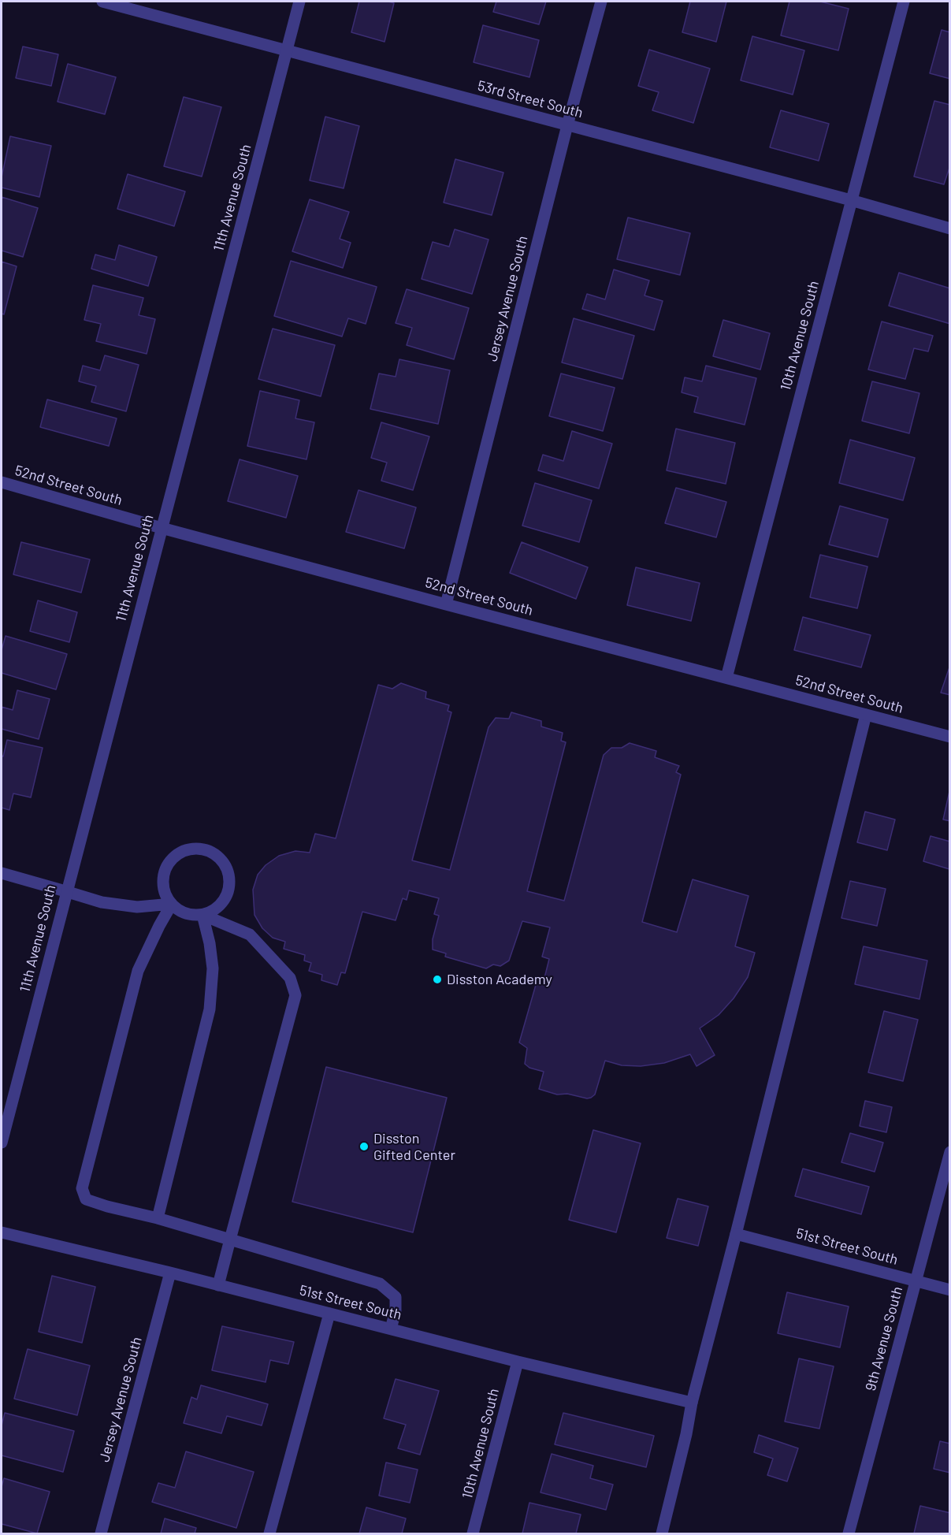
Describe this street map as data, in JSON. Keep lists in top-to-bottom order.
{
  "streets": {
    "street": [
      "53rd Street South",
      "11th Avenue South",
      "Jersey Avenue South",
      "10th Avenue South",
      "52nd Street South",
      "51st Street South",
      "9th Avenue South"
    ]
  },
  "crossings": [
    ["53rd Street South", "11th Avenue South"],
    ["53rd Street South", "Jersey Avenue South"],
    ["53rd Street South", "10th Avenue South"],
    ["11th Avenue South", "52nd Street South"],
    ["Jersey Avenue South", "52nd Street South"],
    ["Jersey Avenue South", "51st Street South"],
    ["10th Avenue South", "52nd Street South"],
    ["10th Avenue South", "51st Street South"],
    ["51st Street South", "9th Avenue South"]
  ],
  "places": ["Disston Academy", "Disston Gifted Center"]
}
